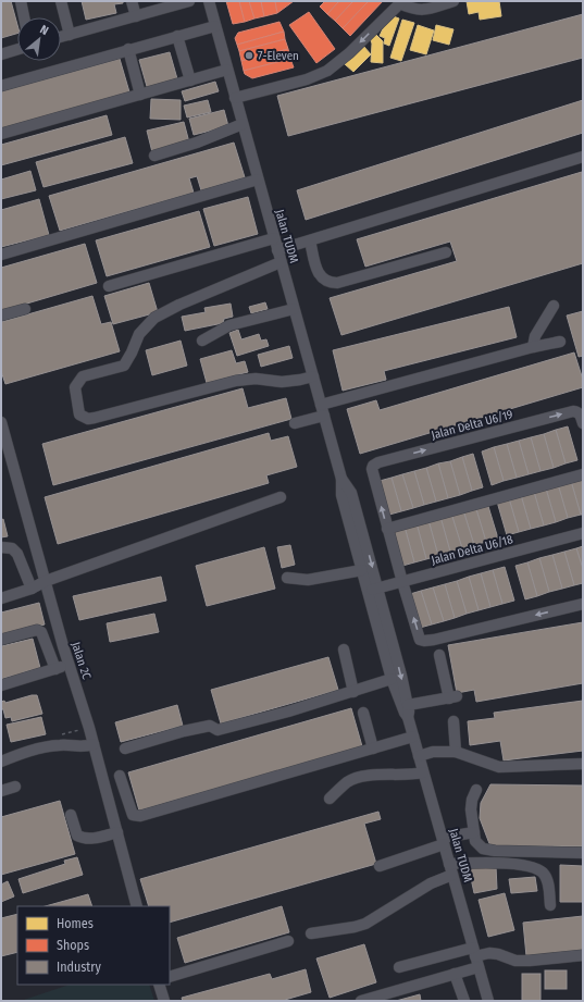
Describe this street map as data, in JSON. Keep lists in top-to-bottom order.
{
  "streets": {
    "street": [
      "Jalan TUDM",
      "Jalan Delta U6/19",
      "Jalan Delta U6/18",
      "Jalan 2C"
    ]
  },
  "crossings": [
    ["Jalan TUDM", "Jalan Delta U6/18"]
  ],
  "places": ["7-Eleven"],
  "legend": ["Homes", "Shops", "Industry"],
  "north": "top right"
}
